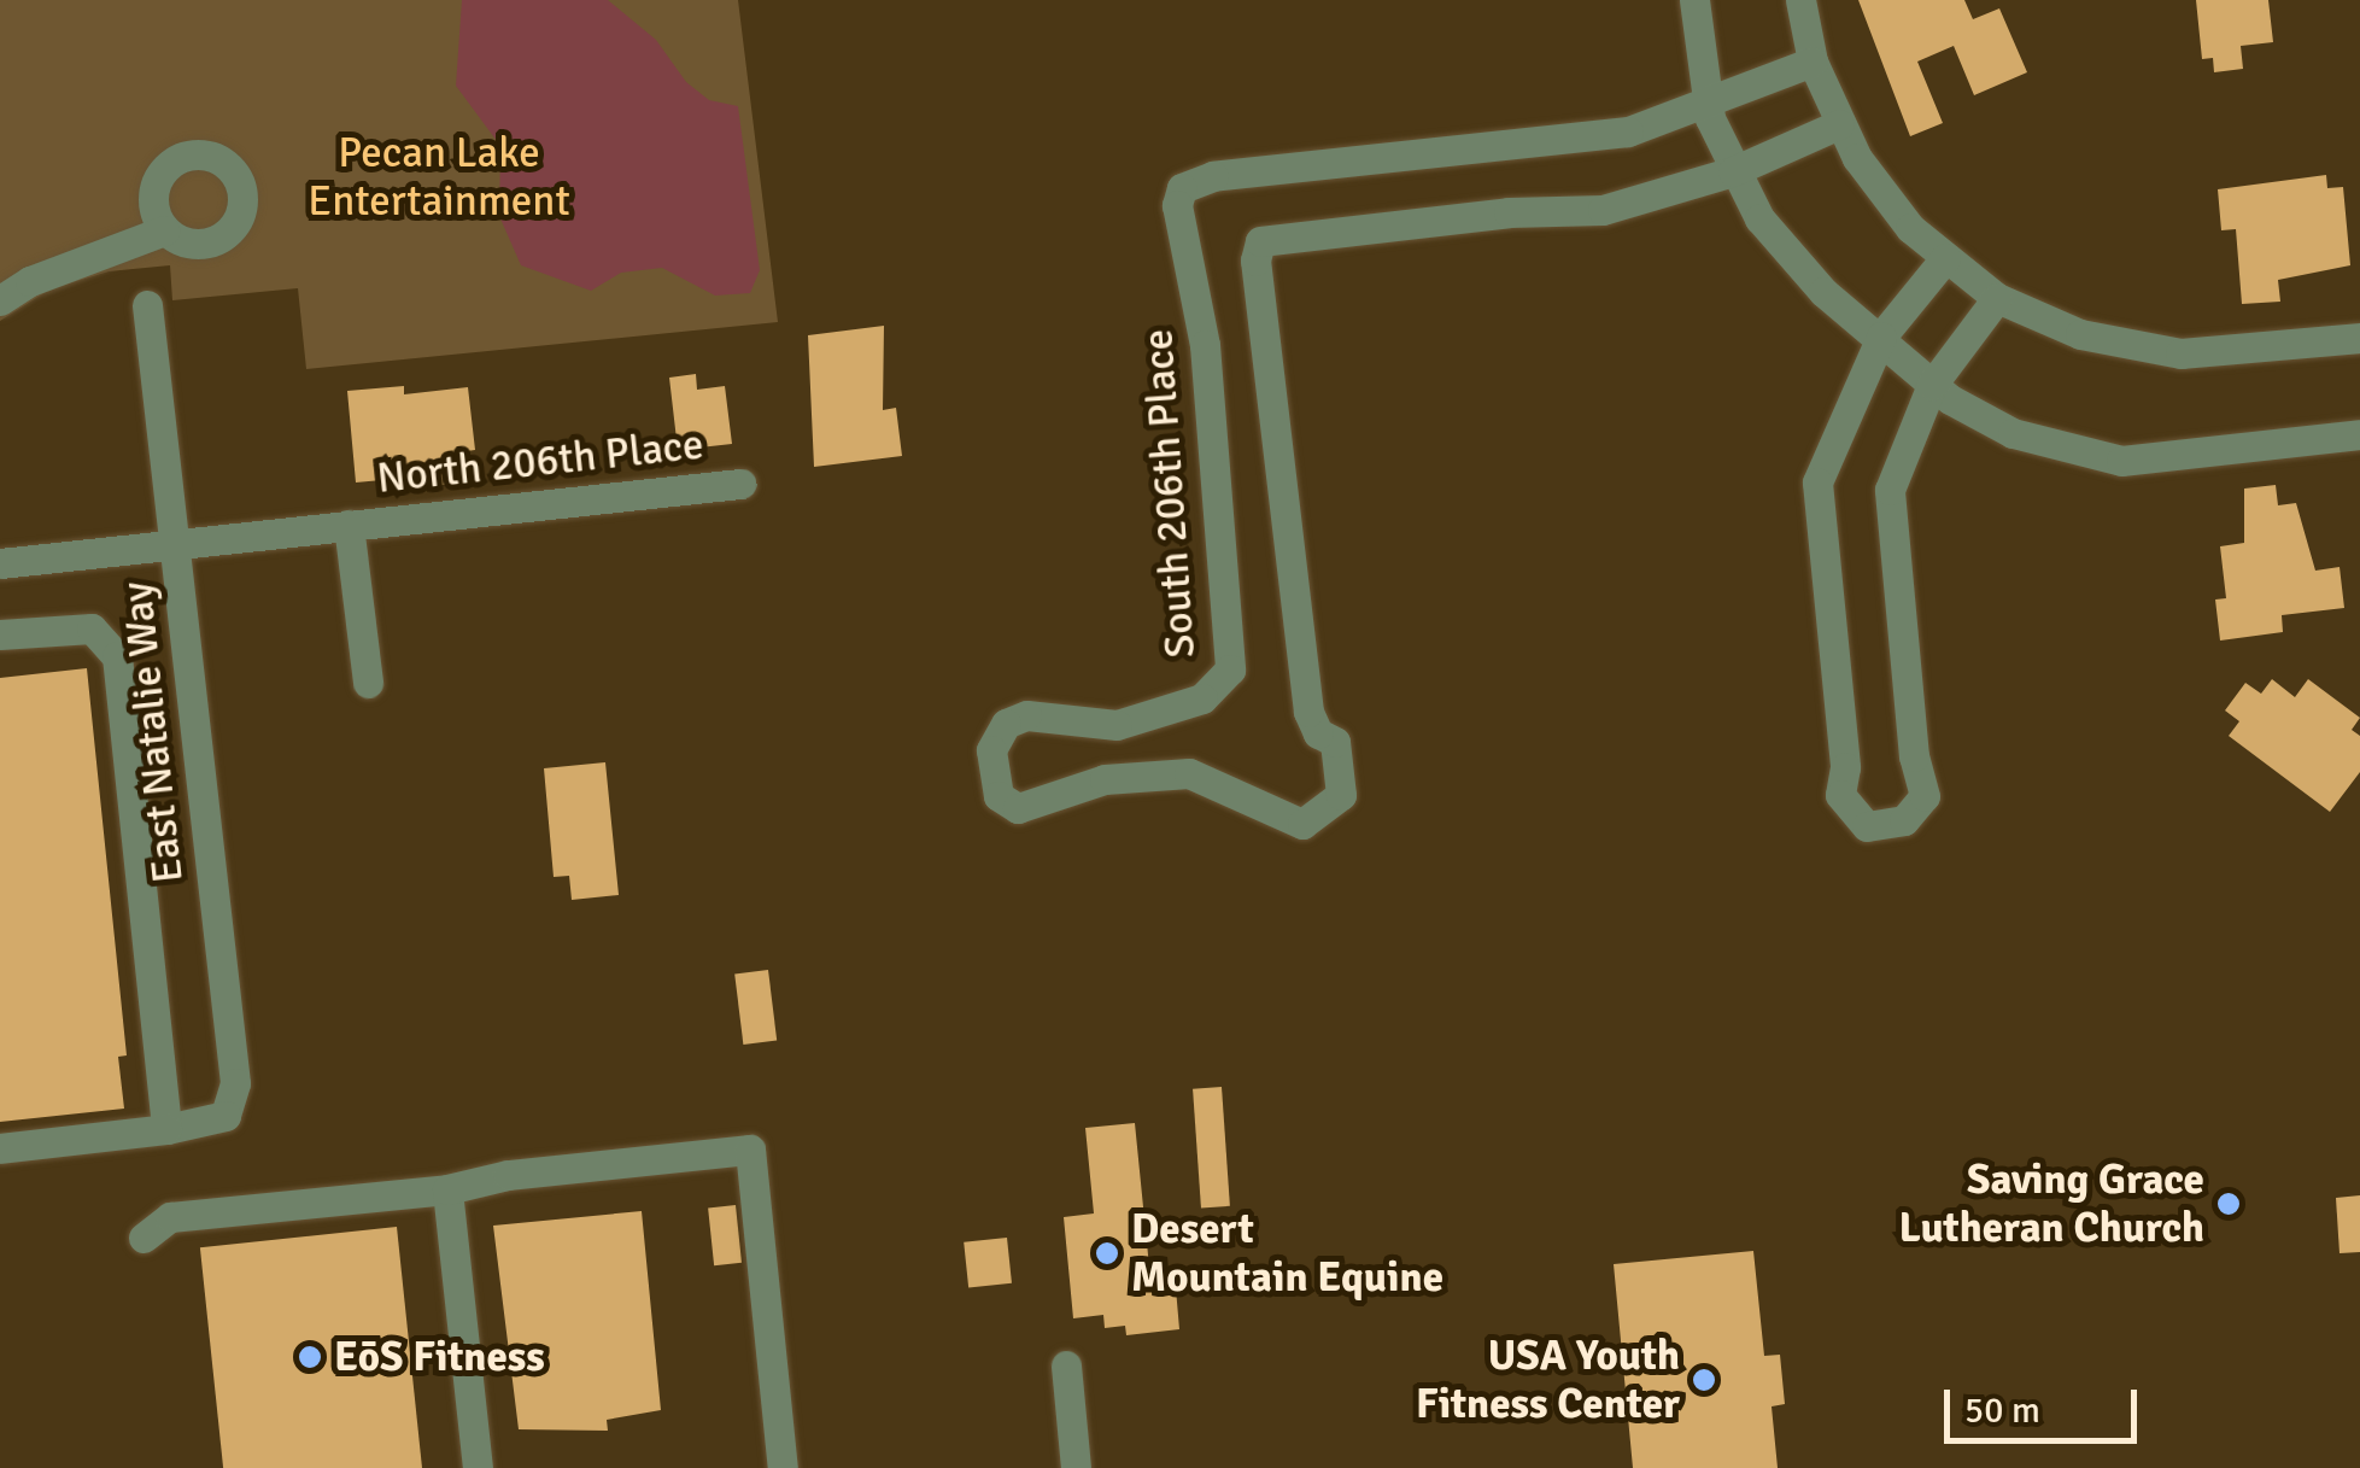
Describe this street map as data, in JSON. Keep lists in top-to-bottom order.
{
  "streets": {
    "street": ["North 206th Place", "South 206th Place", "East Natalie Way"]
  },
  "parks": ["Pecan Lake Entertainment"],
  "places": [
    "Saving Grace Lutheran Church",
    "Desert Mountain Equine",
    "EōS Fitness",
    "USA Youth Fitness Center"
  ],
  "scale_bar": "50 m"
}
